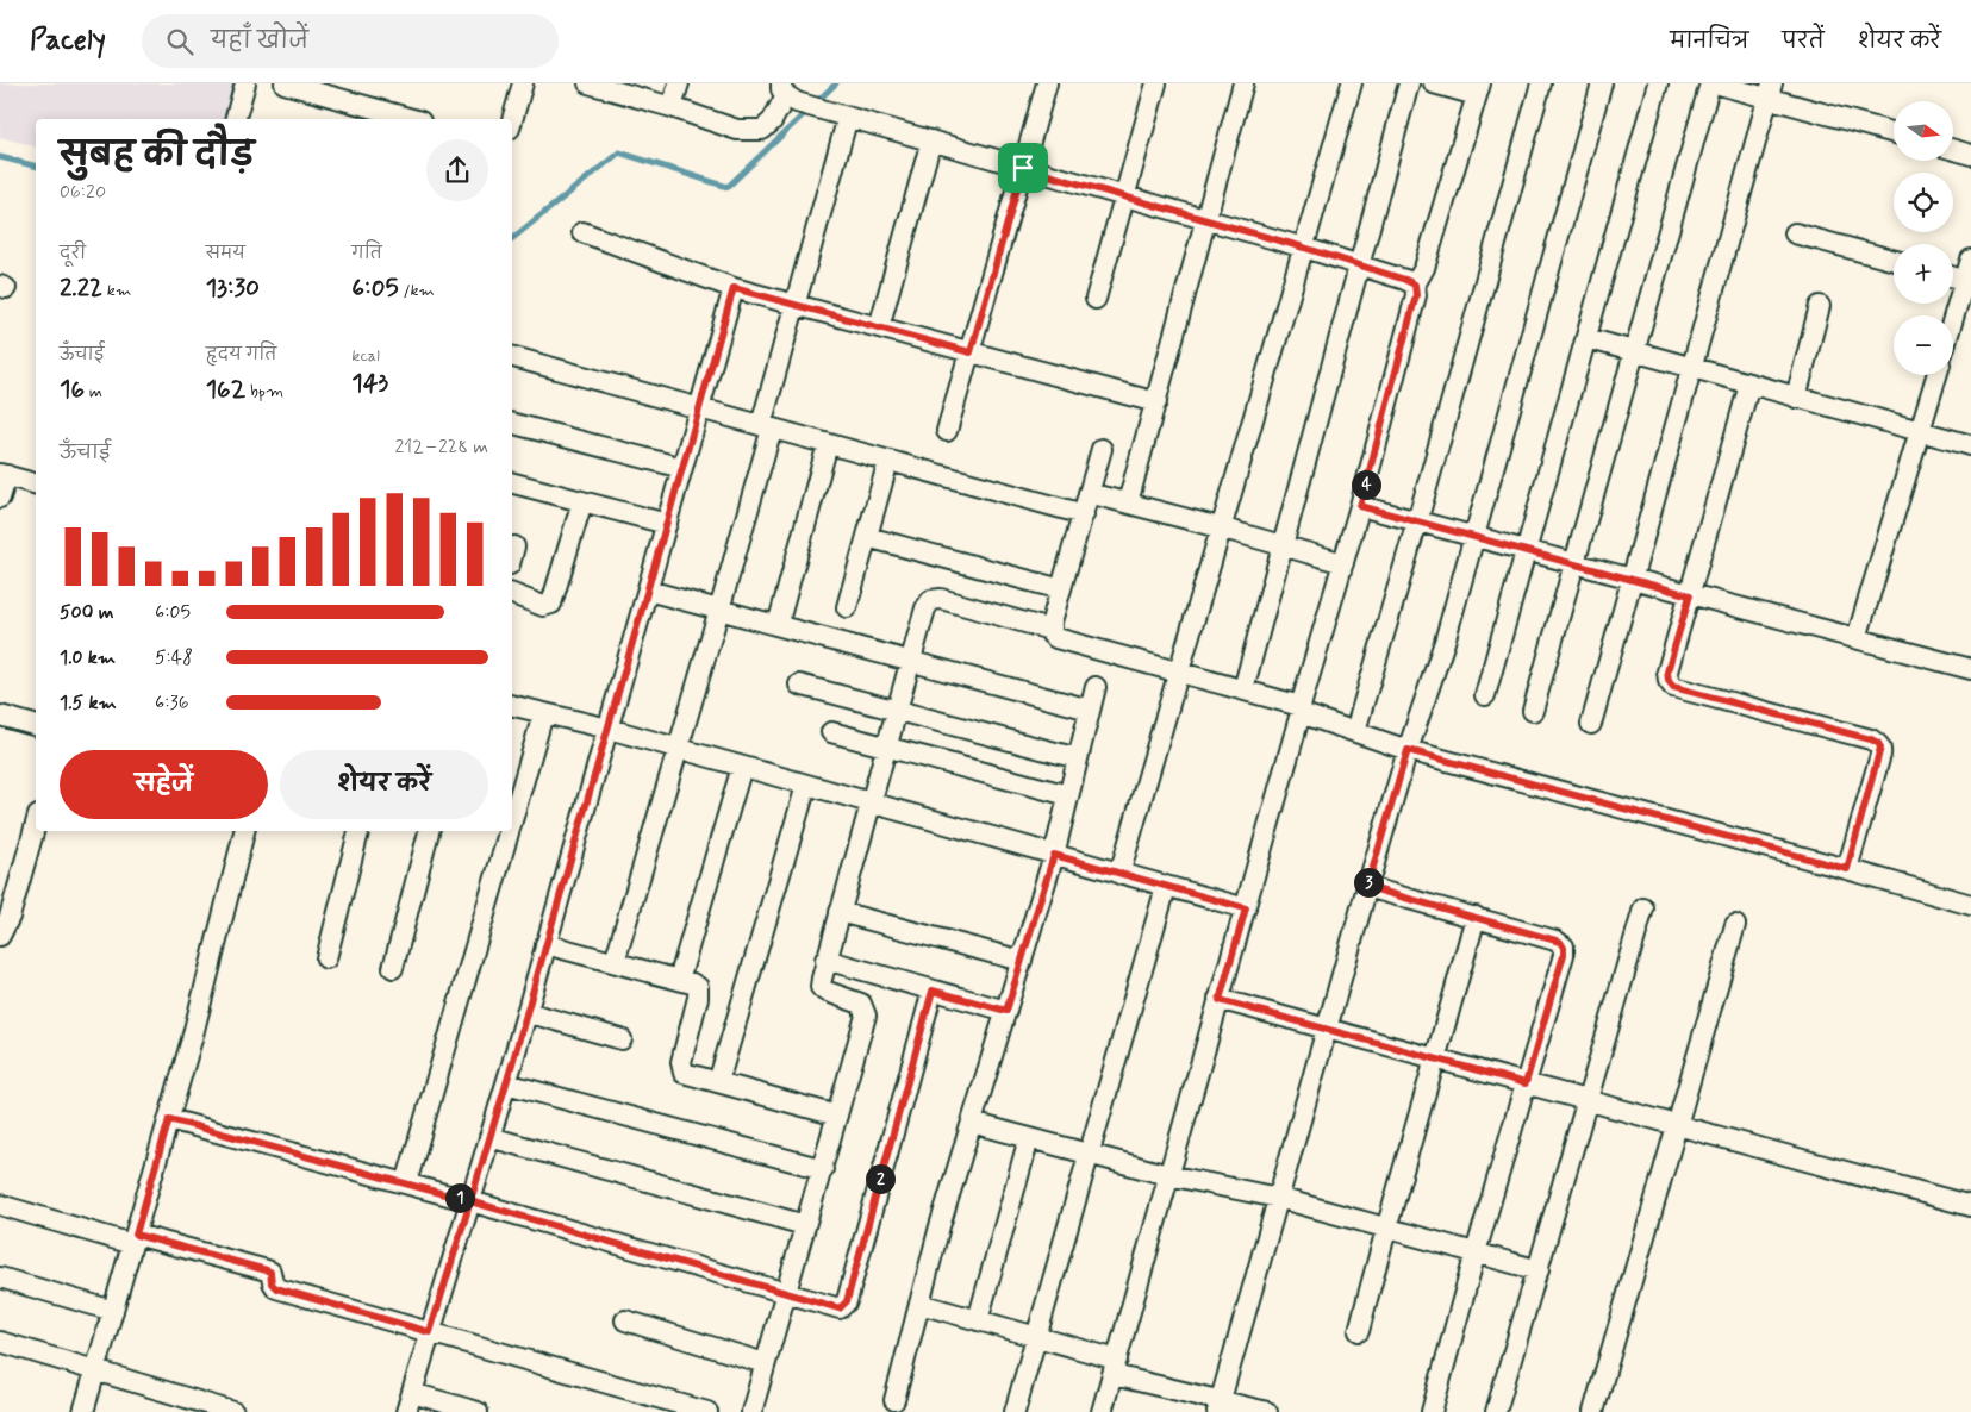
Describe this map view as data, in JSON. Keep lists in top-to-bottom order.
{
  "north": "right",
  "page": {
    "header": "Pacely",
    "search": "यहाँ खोजें",
    "nav": ["मानचित्र", "परतें", "शेयर करें"],
    "map_buttons": ["+", "−"],
    "heading": ["सुबह की दौड़", "06:20"],
    "stats": [
      ["दूरी", "2.22 km"],
      ["समय", "13:30"],
      ["गति", "6:05 /km"],
      ["ऊँचाई", "16 m"],
      ["हृदय गति", "162 bpm"],
      ["kcal", "143"]
    ],
    "chart": ["ऊँचाई", "212–228 m"],
    "pins": [
      "4",
      "3",
      "2",
      "1"
    ],
    "list": [
      {
        "name": "500 m",
        "note": "6:05"
      },
      {
        "name": "1.0 km",
        "note": "5:48"
      },
      {
        "name": "1.5 km",
        "note": "6:36"
      }
    ],
    "buttons": ["सहेजें", "शेयर करें"]
  }
}
